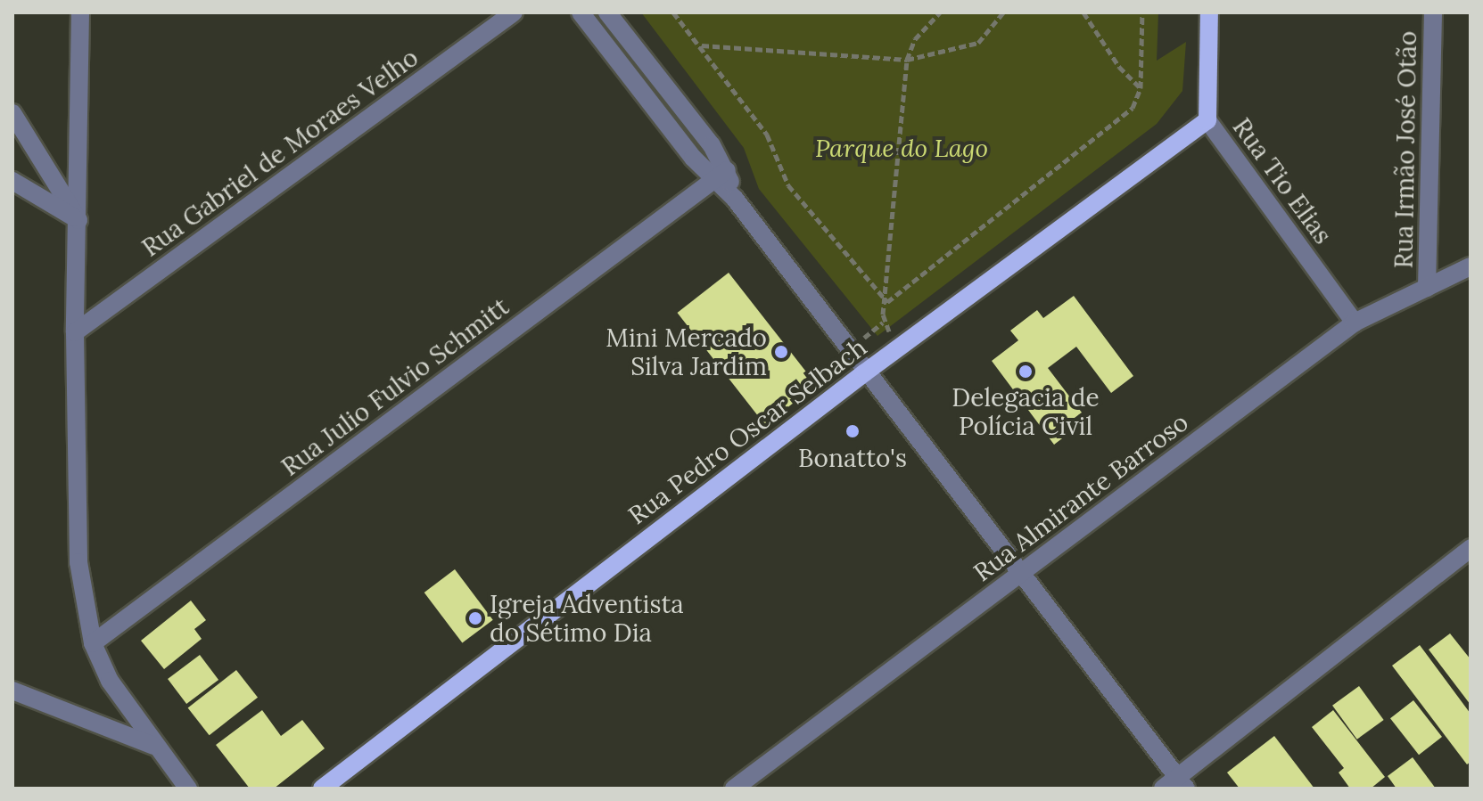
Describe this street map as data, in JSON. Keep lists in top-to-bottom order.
{
  "streets": {
    "main road": ["Rua Tio Elias", "Rua Pedro Oscar Selbach"],
    "street": [
      "Rua Irmão José Otão",
      "Rua Gabriel de Moraes Velho",
      "Rua Julio Fulvio Schmitt",
      "Rua Almirante Barroso"
    ]
  },
  "crossings": [
    ["Rua Irmão José Otão", "Rua Almirante Barroso"],
    ["Rua Tio Elias", "Rua Pedro Oscar Selbach"],
    ["Rua Tio Elias", "Rua Almirante Barroso"]
  ],
  "parks": ["Parque do Lago"],
  "places": [
    "Mini Mercado Silva Jardim",
    "Delegacia de Polícia Civil",
    "Bonatto's",
    "Igreja Adventista do Sétimo Dia"
  ]
}
